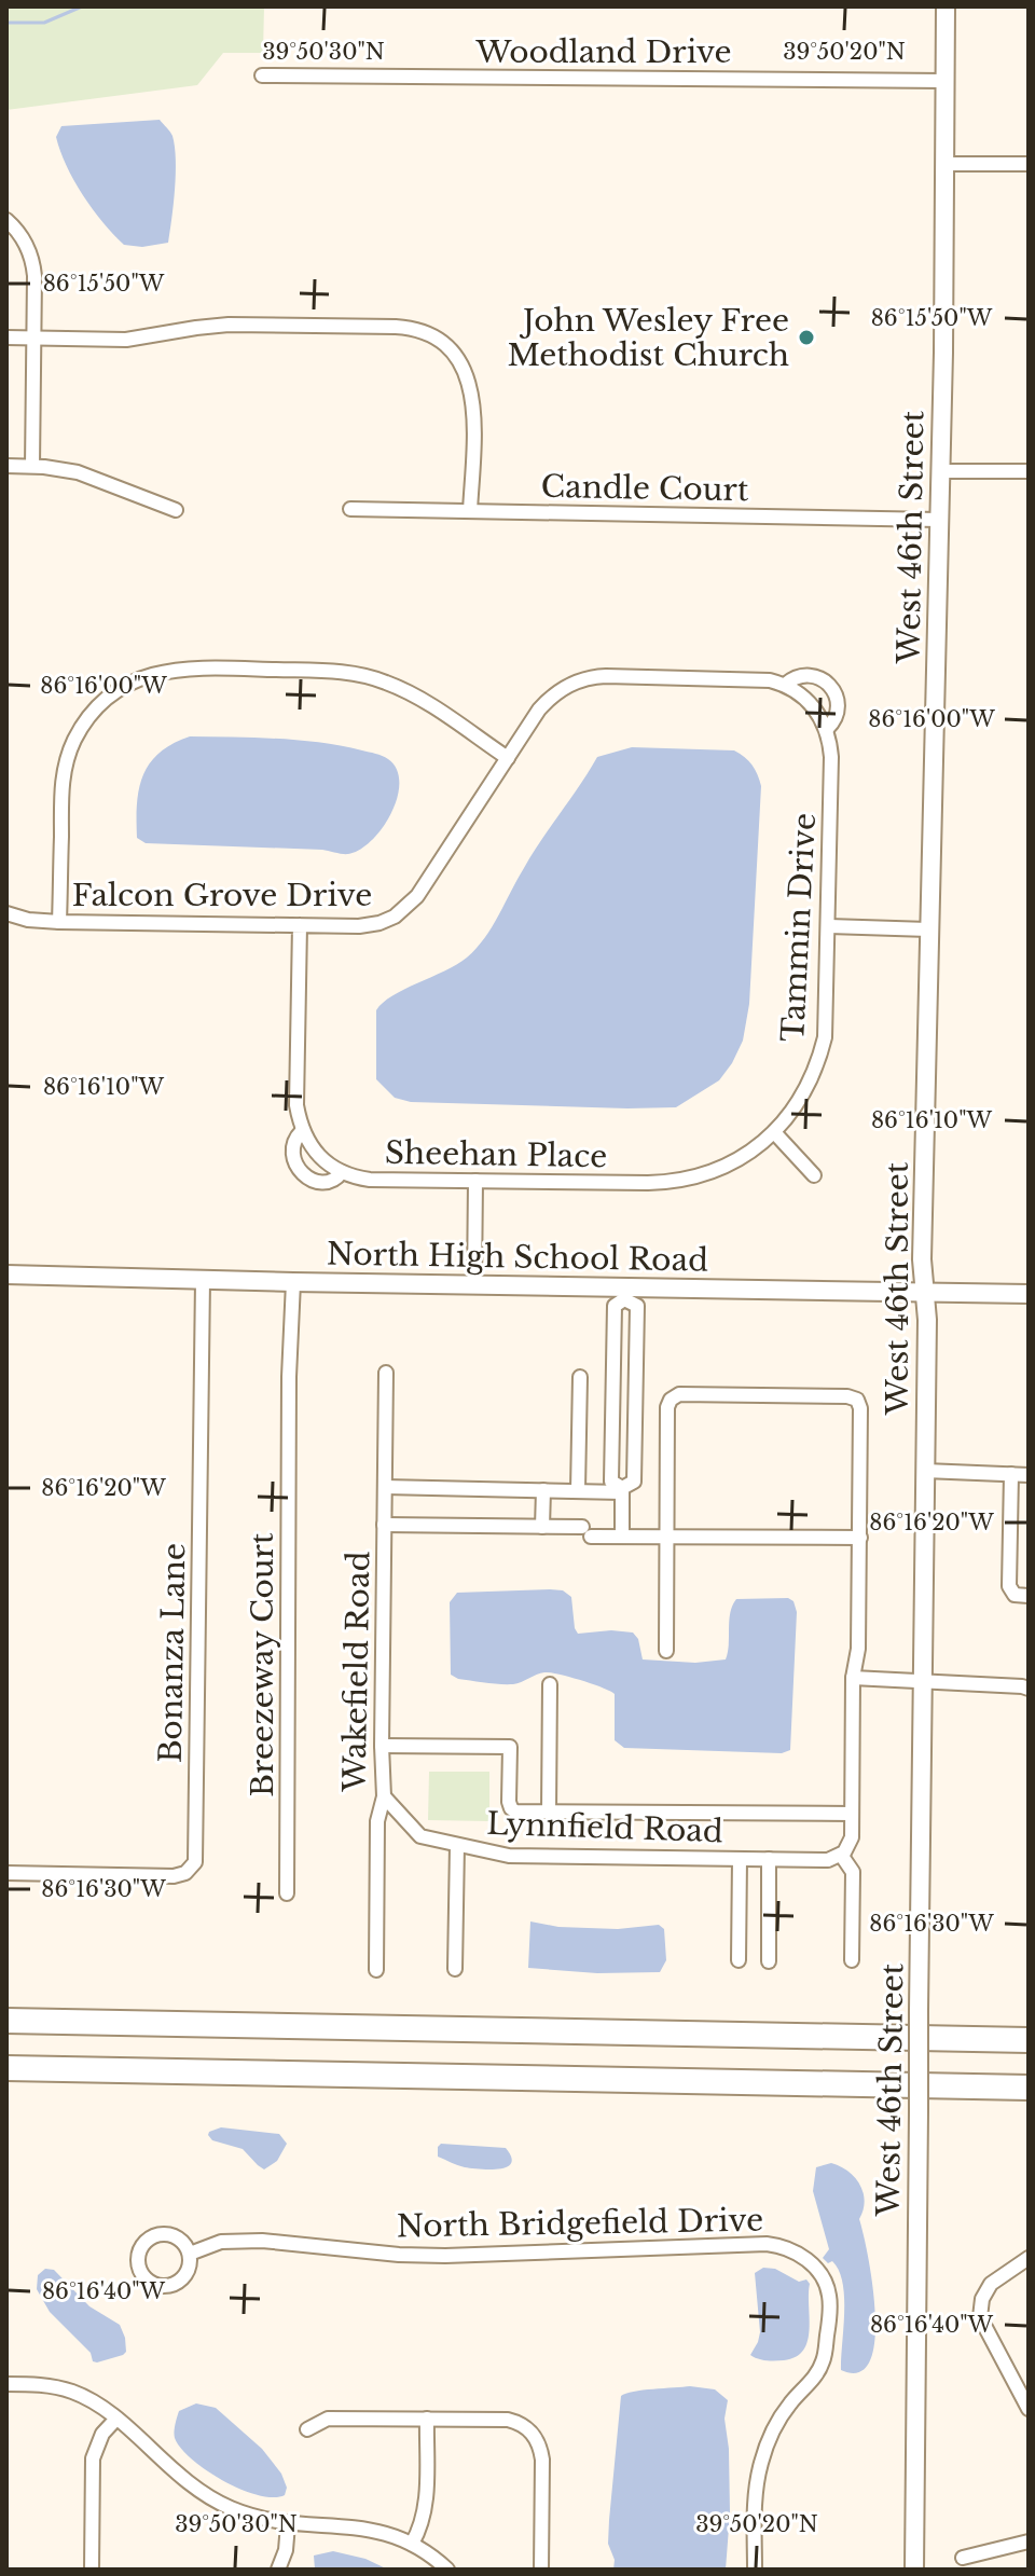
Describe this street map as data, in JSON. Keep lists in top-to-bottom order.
{
  "streets": {
    "street": [
      "Woodland Drive",
      "Candle Court",
      "West 46th Street",
      "Falcon Grove Drive",
      "Tammin Drive",
      "Sheehan Place",
      "North High School Road",
      "Bonanza Lane",
      "Breezeway Court",
      "Wakefield Road",
      "Lynnfield Road",
      "North Bridgefield Drive"
    ]
  },
  "crossings": [
    ["Woodland Drive", "West 46th Street"],
    ["Candle Court", "West 46th Street"],
    ["West 46th Street", "North High School Road"],
    ["Falcon Grove Drive", "Tammin Drive"],
    ["Tammin Drive", "Sheehan Place"],
    ["North High School Road", "Bonanza Lane"],
    ["North High School Road", "Breezeway Court"],
    ["Wakefield Road", "Lynnfield Road"]
  ],
  "places": ["John Wesley Free Methodist Church"],
  "coordinates": [
    "39°50'30\"N",
    "39°50'20\"N",
    "86°15'50\"W",
    "86°16'00\"W",
    "86°16'10\"W",
    "86°16'20\"W",
    "86°16'30\"W",
    "86°16'40\"W"
  ]
}
